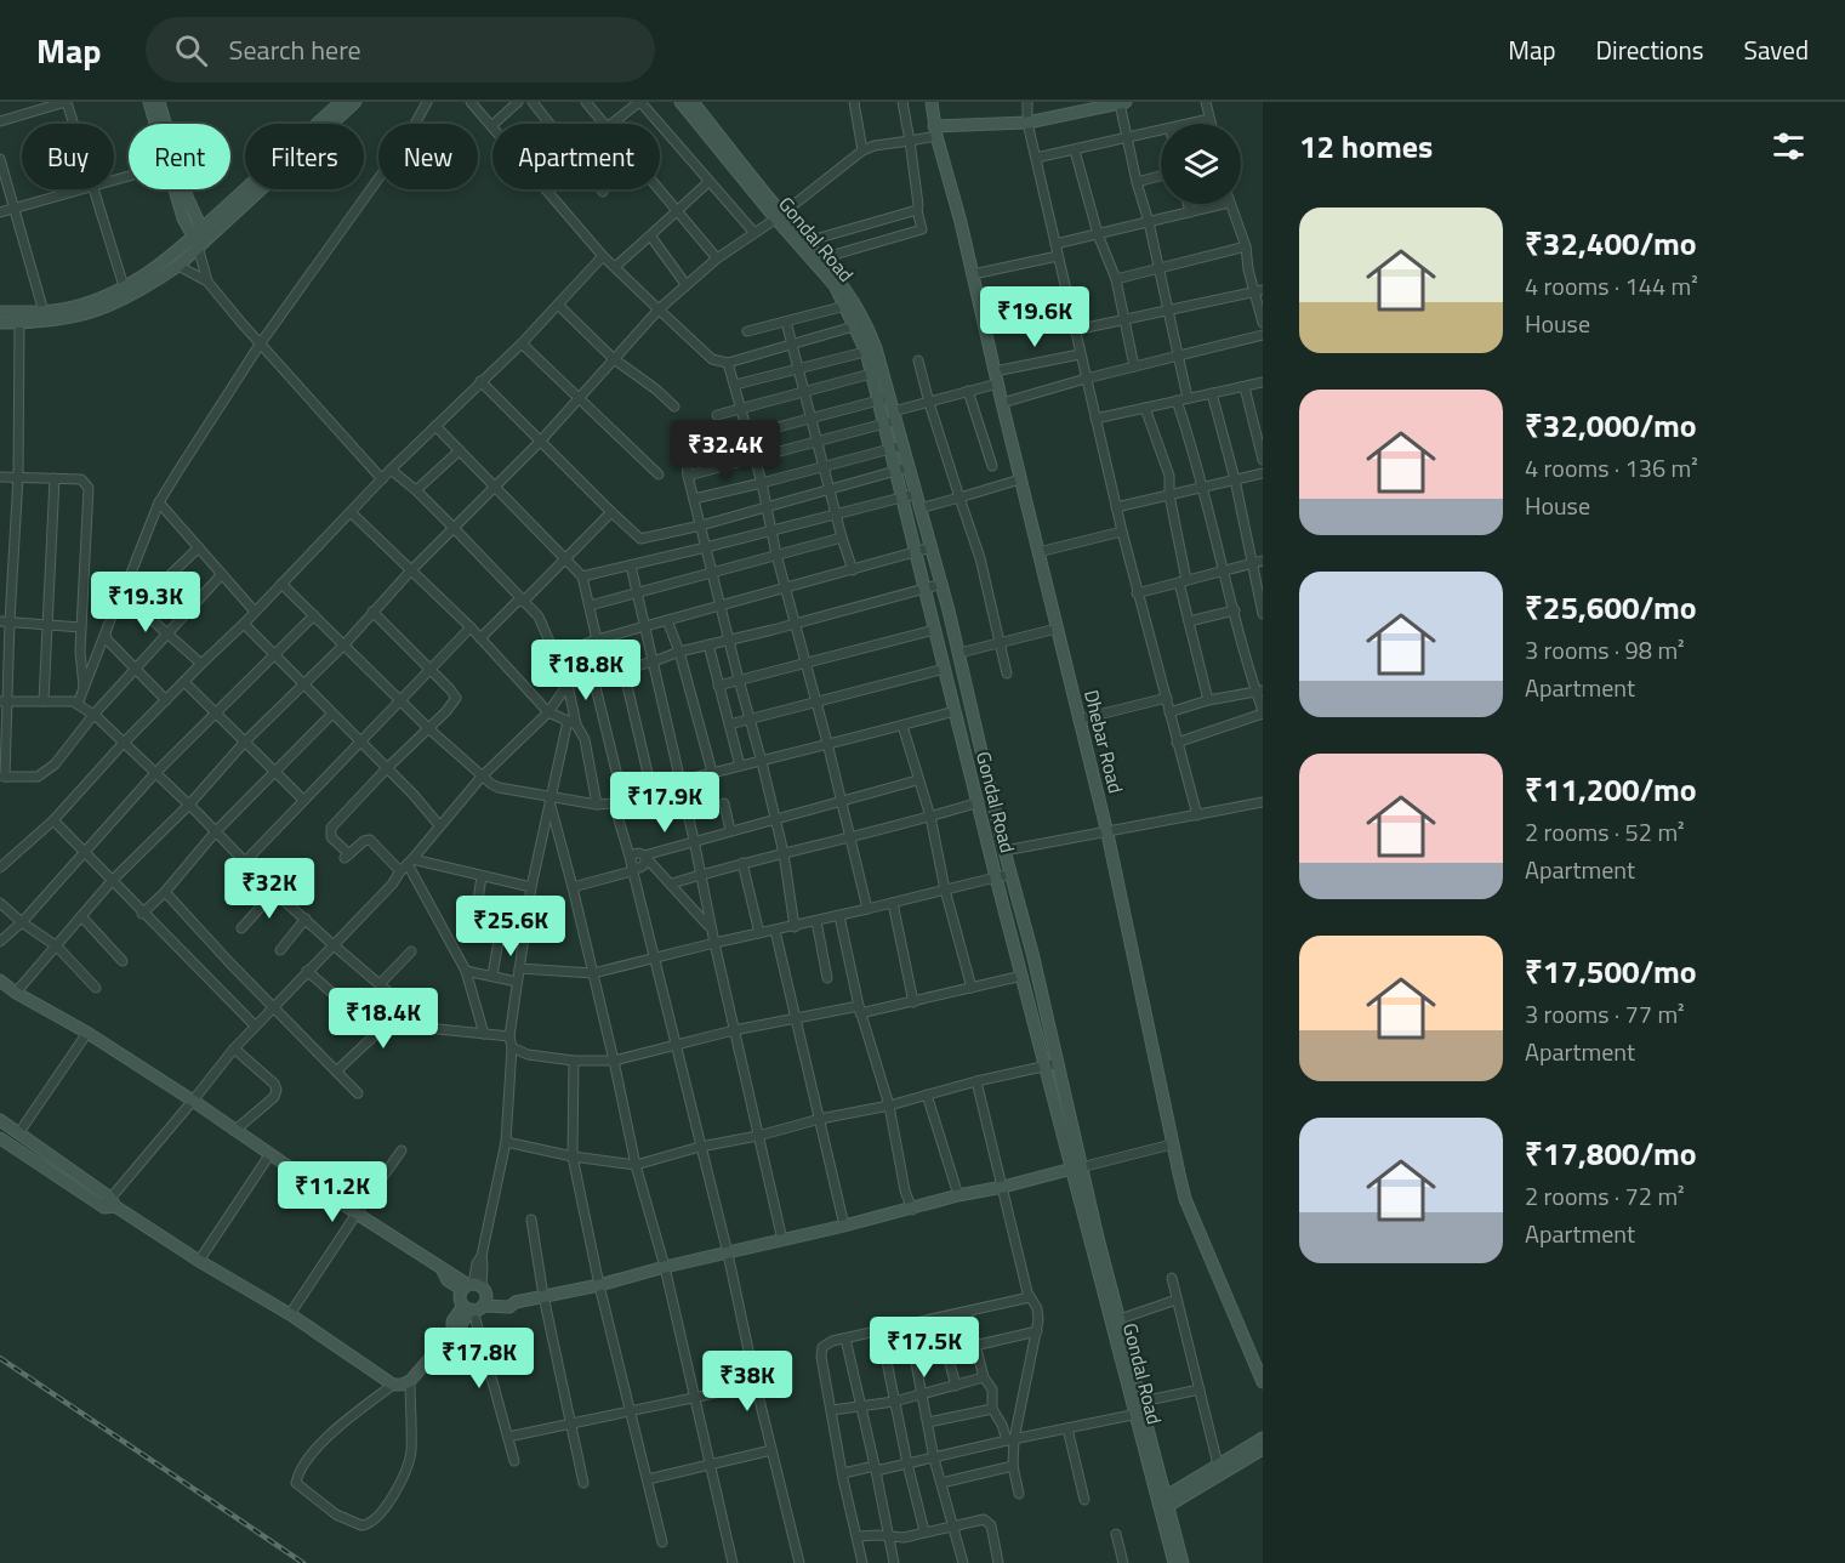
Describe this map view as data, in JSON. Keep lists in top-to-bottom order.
{
  "streets": {
    "main road": ["Gondal Road", "Dhebar Road"]
  },
  "page": {
    "header": "Map",
    "search": "Search here",
    "nav": ["Map", "Directions", "Saved"],
    "heading": "12 homes",
    "chip": [
      "Buy",
      "Rent",
      "Filters",
      "New",
      "Apartment"
    ],
    "list": [
      {
        "name": "₹32,400/mo",
        "note": "4 rooms · 144 m² · House"
      },
      {
        "name": "₹32,000/mo",
        "note": "4 rooms · 136 m² · House"
      },
      {
        "name": "₹25,600/mo",
        "note": "3 rooms · 98 m² · Apartment"
      },
      {
        "name": "₹11,200/mo",
        "note": "2 rooms · 52 m² · Apartment"
      },
      {
        "name": "₹17,500/mo",
        "note": "3 rooms · 77 m² · Apartment"
      },
      {
        "name": "₹17,800/mo",
        "note": "2 rooms · 72 m² · Apartment"
      }
    ],
    "price": [
      "₹19.6K",
      "₹32.4K",
      "₹19.3K",
      "₹18.8K",
      "₹17.9K",
      "₹32K",
      "₹25.6K",
      "₹18.4K",
      "₹11.2K",
      "₹17.5K",
      "₹17.8K",
      "₹38K"
    ]
  }
}
